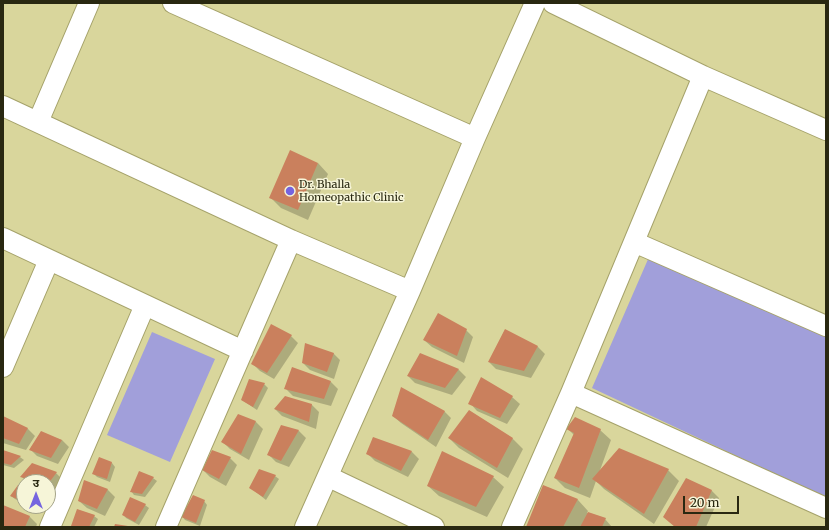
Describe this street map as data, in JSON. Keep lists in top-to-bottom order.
{
  "places": ["Dr. Bhalla Homeopathic Clinic"],
  "scale_bar": "20 m",
  "north": "top"
}
